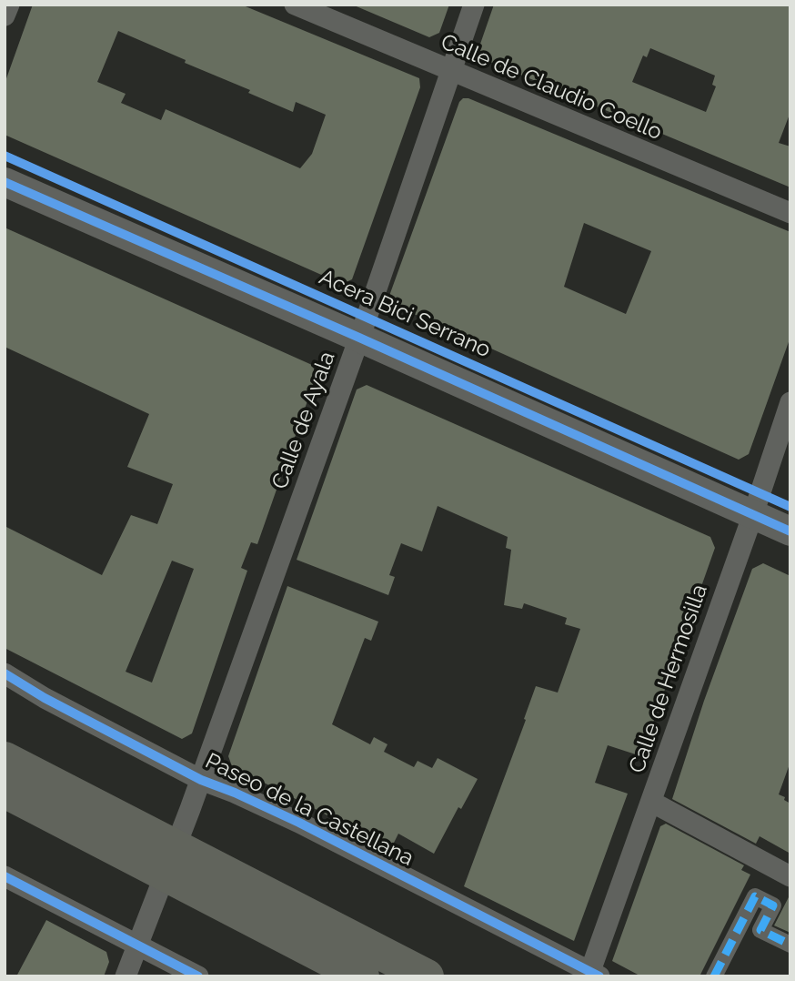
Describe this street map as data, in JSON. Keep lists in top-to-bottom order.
{
  "streets": {
    "street": [
      "Calle de Claudio Coello",
      "Calle de Ayala",
      "Calle de Hermosilla",
      "Paseo de la Castellana"
    ],
    "cycle path": ["Acera Bici Serrano"]
  },
  "crossings": [
    ["Calle de Claudio Coello", "Calle de Ayala"],
    ["Calle de Ayala", "Paseo de la Castellana"],
    ["Calle de Hermosilla", "Paseo de la Castellana"]
  ]
}
